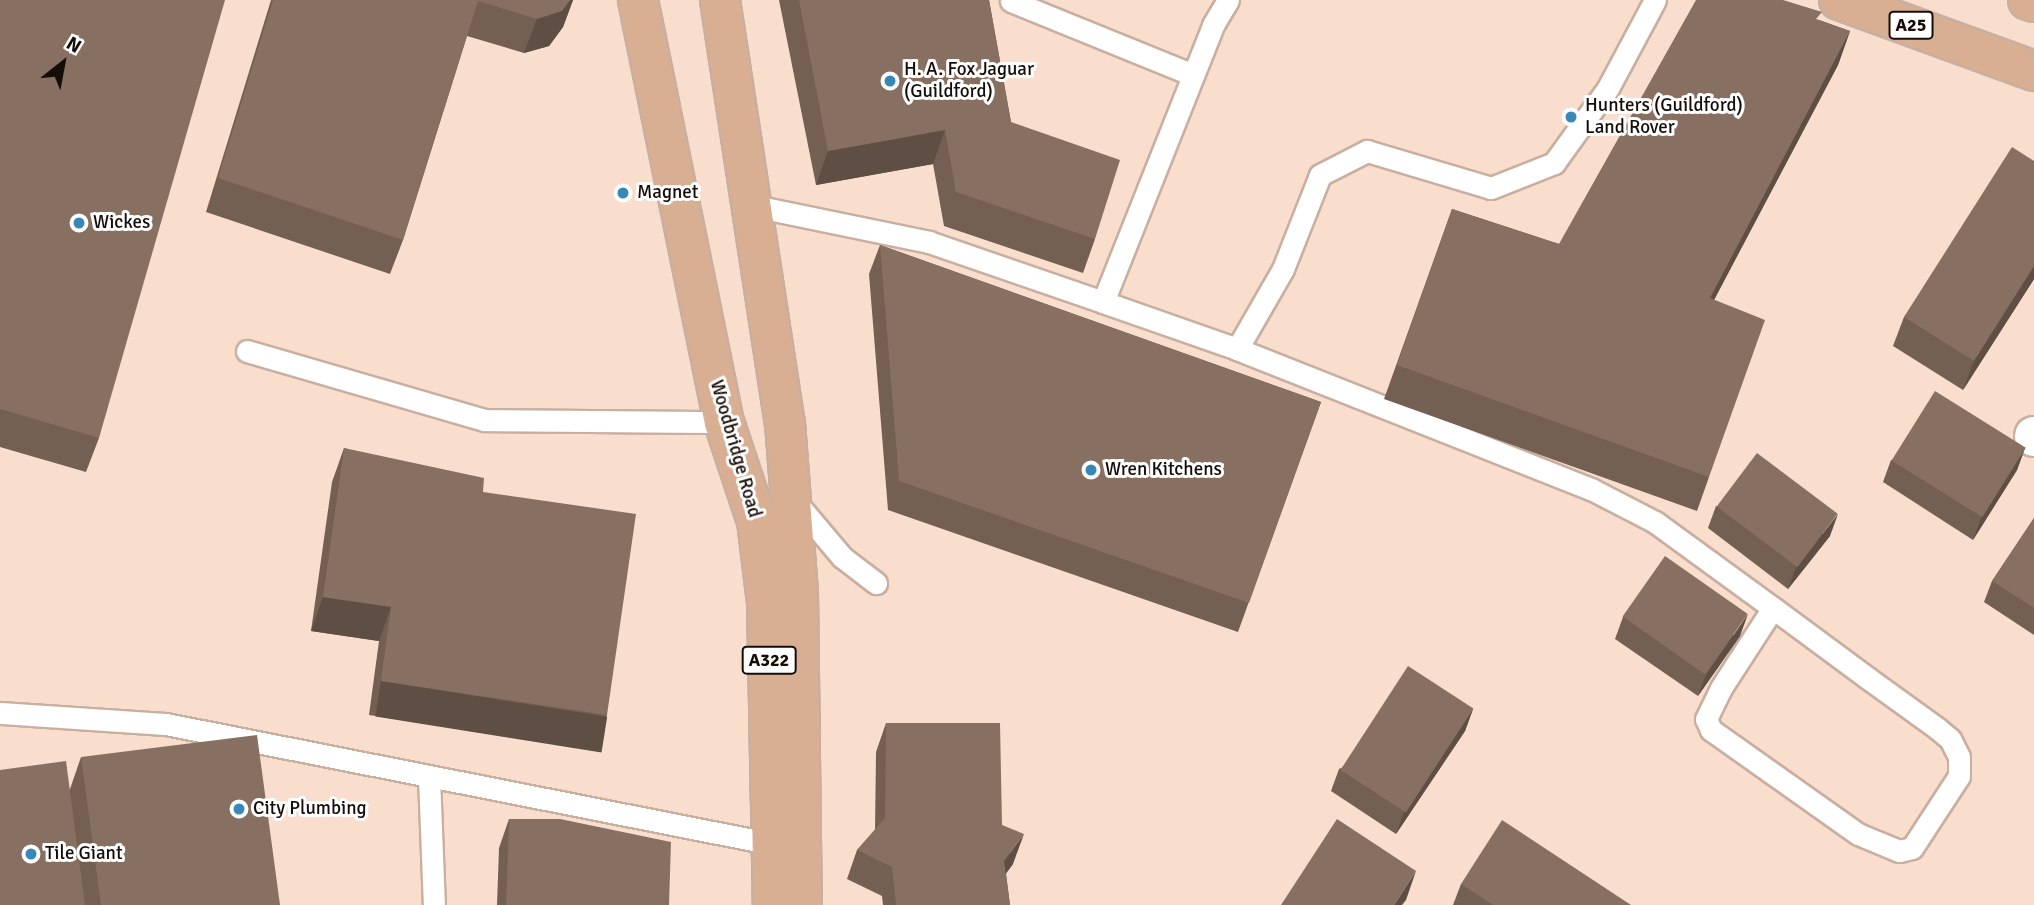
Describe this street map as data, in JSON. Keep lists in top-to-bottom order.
{
  "streets": {
    "main road": ["A25", "Woodbridge Road", "A322"]
  },
  "places": [
    "H. A. Fox Jaguar (Guildford)",
    "Hunters (Guildford) Land Rover",
    "Magnet",
    "Wickes",
    "Wren Kitchens",
    "City Plumbing",
    "Tile Giant"
  ],
  "north": "top right"
}
